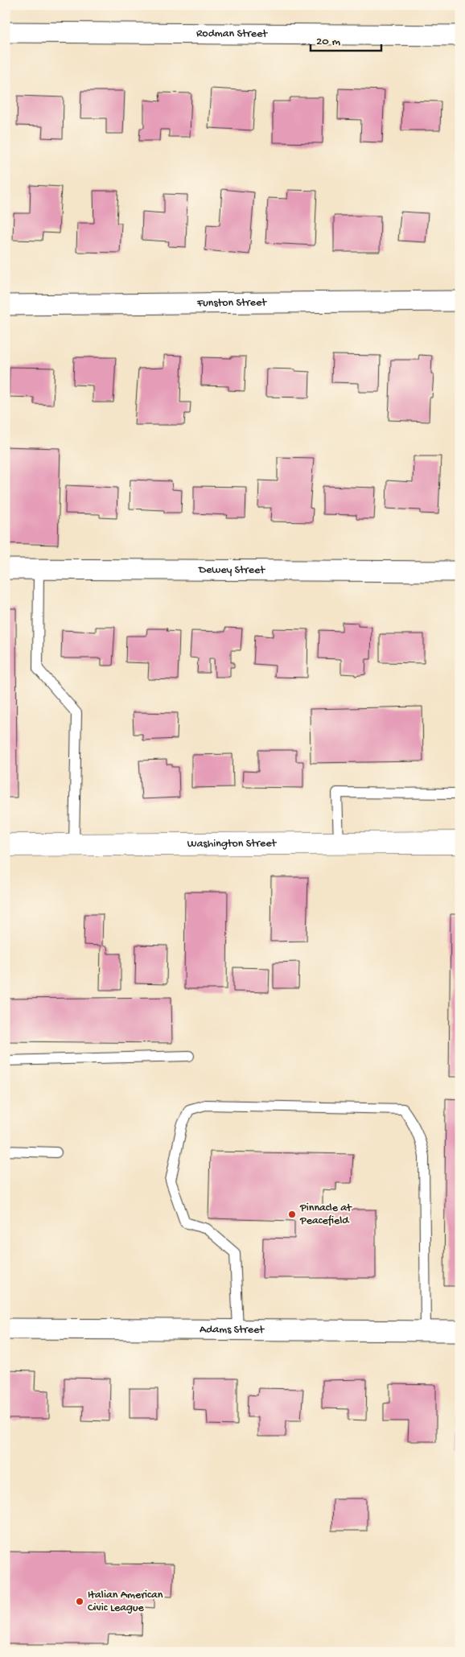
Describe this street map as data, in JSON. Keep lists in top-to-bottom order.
{
  "streets": {
    "street": [
      "Rodman Street",
      "Funston Street",
      "Dewey Street",
      "Washington Street",
      "Adams Street"
    ]
  },
  "places": ["Pinnacle at Peacefield", "Italian American Civic League"],
  "scale_bar": "20 m"
}
